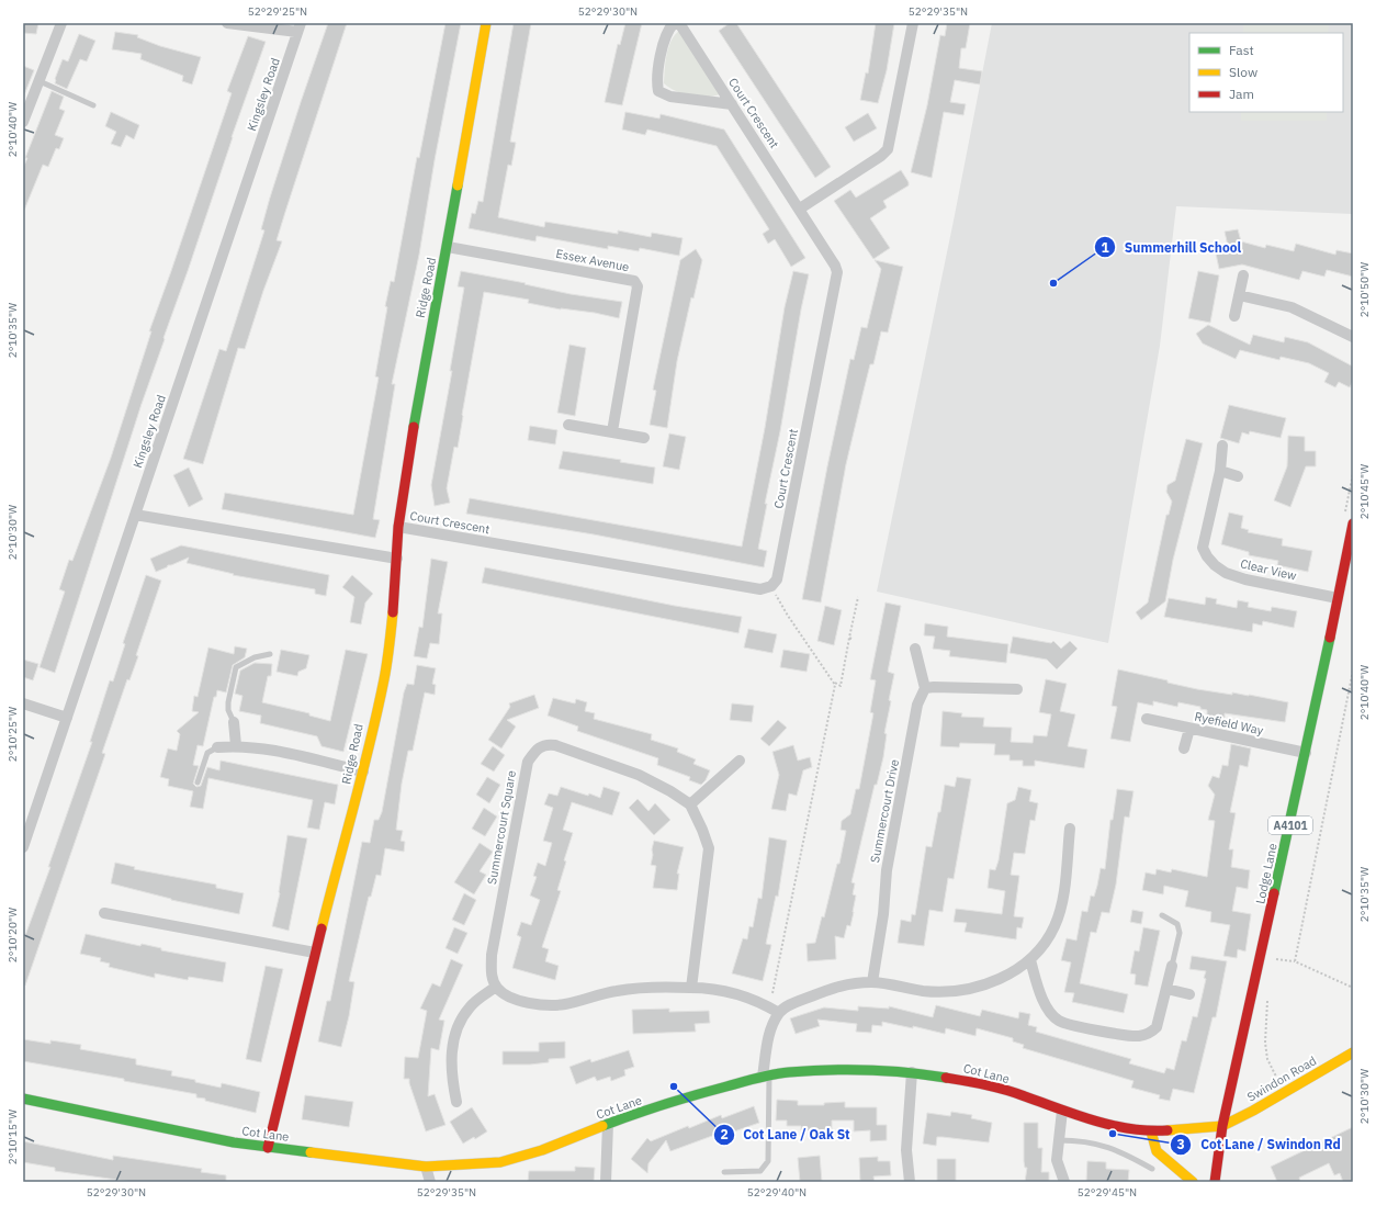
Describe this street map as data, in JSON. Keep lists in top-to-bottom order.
{
  "streets": {
    "street": [
      "Kingsley Road",
      "Court Crescent",
      "Essex Avenue",
      "Ridge Road",
      "Clear View",
      "Ryefield Way",
      "Summercourt Drive",
      "A4101",
      "Summercourt Square",
      "Lodge Lane",
      "Cot Lane",
      "Swindon Road"
    ]
  },
  "crossings": [
    ["Court Crescent", "Ridge Road"],
    ["Essex Avenue", "Ridge Road"],
    ["Ridge Road", "Cot Lane"],
    ["Clear View", "Lodge Lane"],
    ["Ryefield Way", "Lodge Lane"],
    ["A4101", "Lodge Lane"],
    ["A4101", "Cot Lane"],
    ["A4101", "Swindon Road"],
    ["Lodge Lane", "Cot Lane"],
    ["Lodge Lane", "Swindon Road"],
    ["Cot Lane", "Swindon Road"]
  ],
  "places": ["Summerhill School", "Cot Lane / Oak St", "Cot Lane / Swindon Rd"],
  "legend": ["Fast", "Slow", "Jam"],
  "coordinates": [
    "52°29'25\"N",
    "52°29'30\"N",
    "52°29'35\"N",
    "2°10'40\"W",
    "2°10'50\"W",
    "2°10'35\"W",
    "2°10'45\"W",
    "2°10'30\"W",
    "2°10'25\"W",
    "2°10'20\"W",
    "2°10'15\"W",
    "52°29'40\"N",
    "52°29'45\"N"
  ]
}
